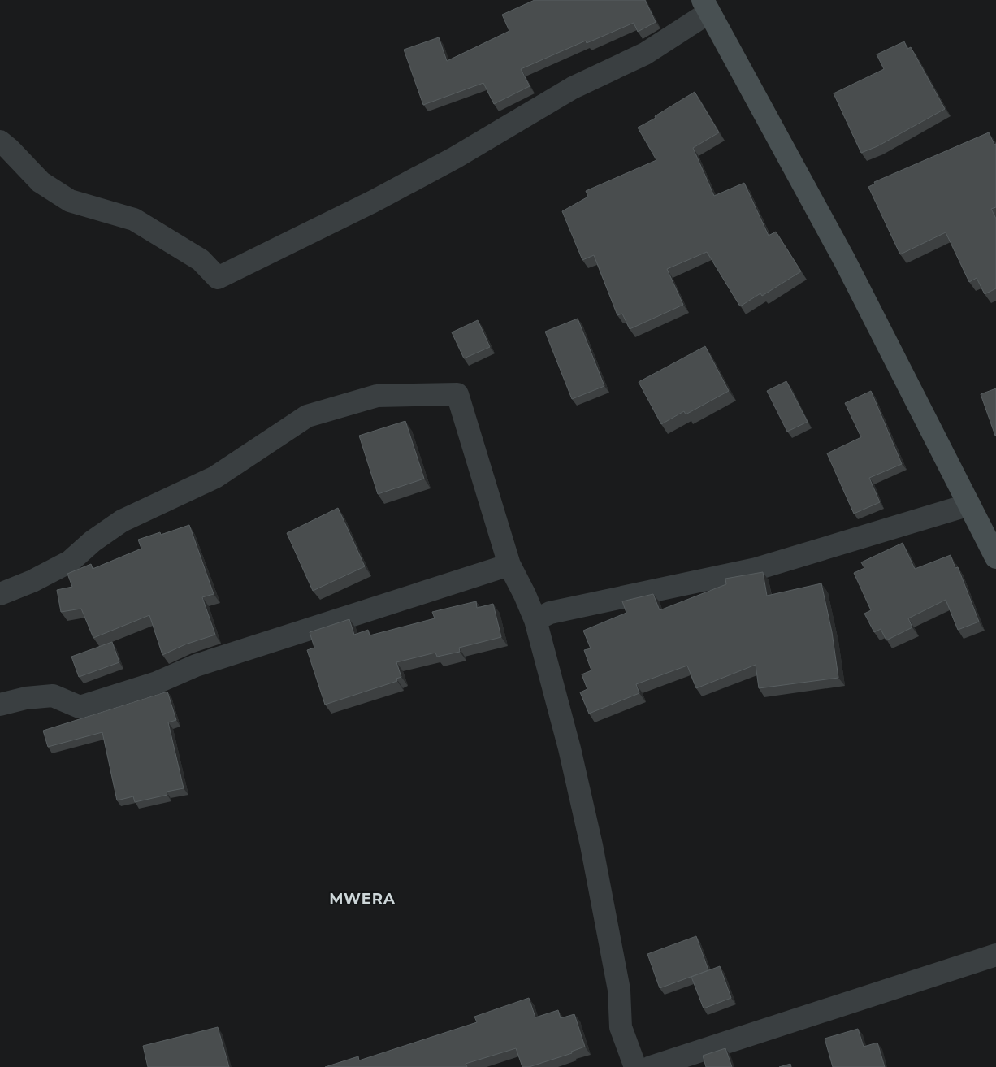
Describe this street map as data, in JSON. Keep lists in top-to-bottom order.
{
  "districts": ["MWERA"]
}
